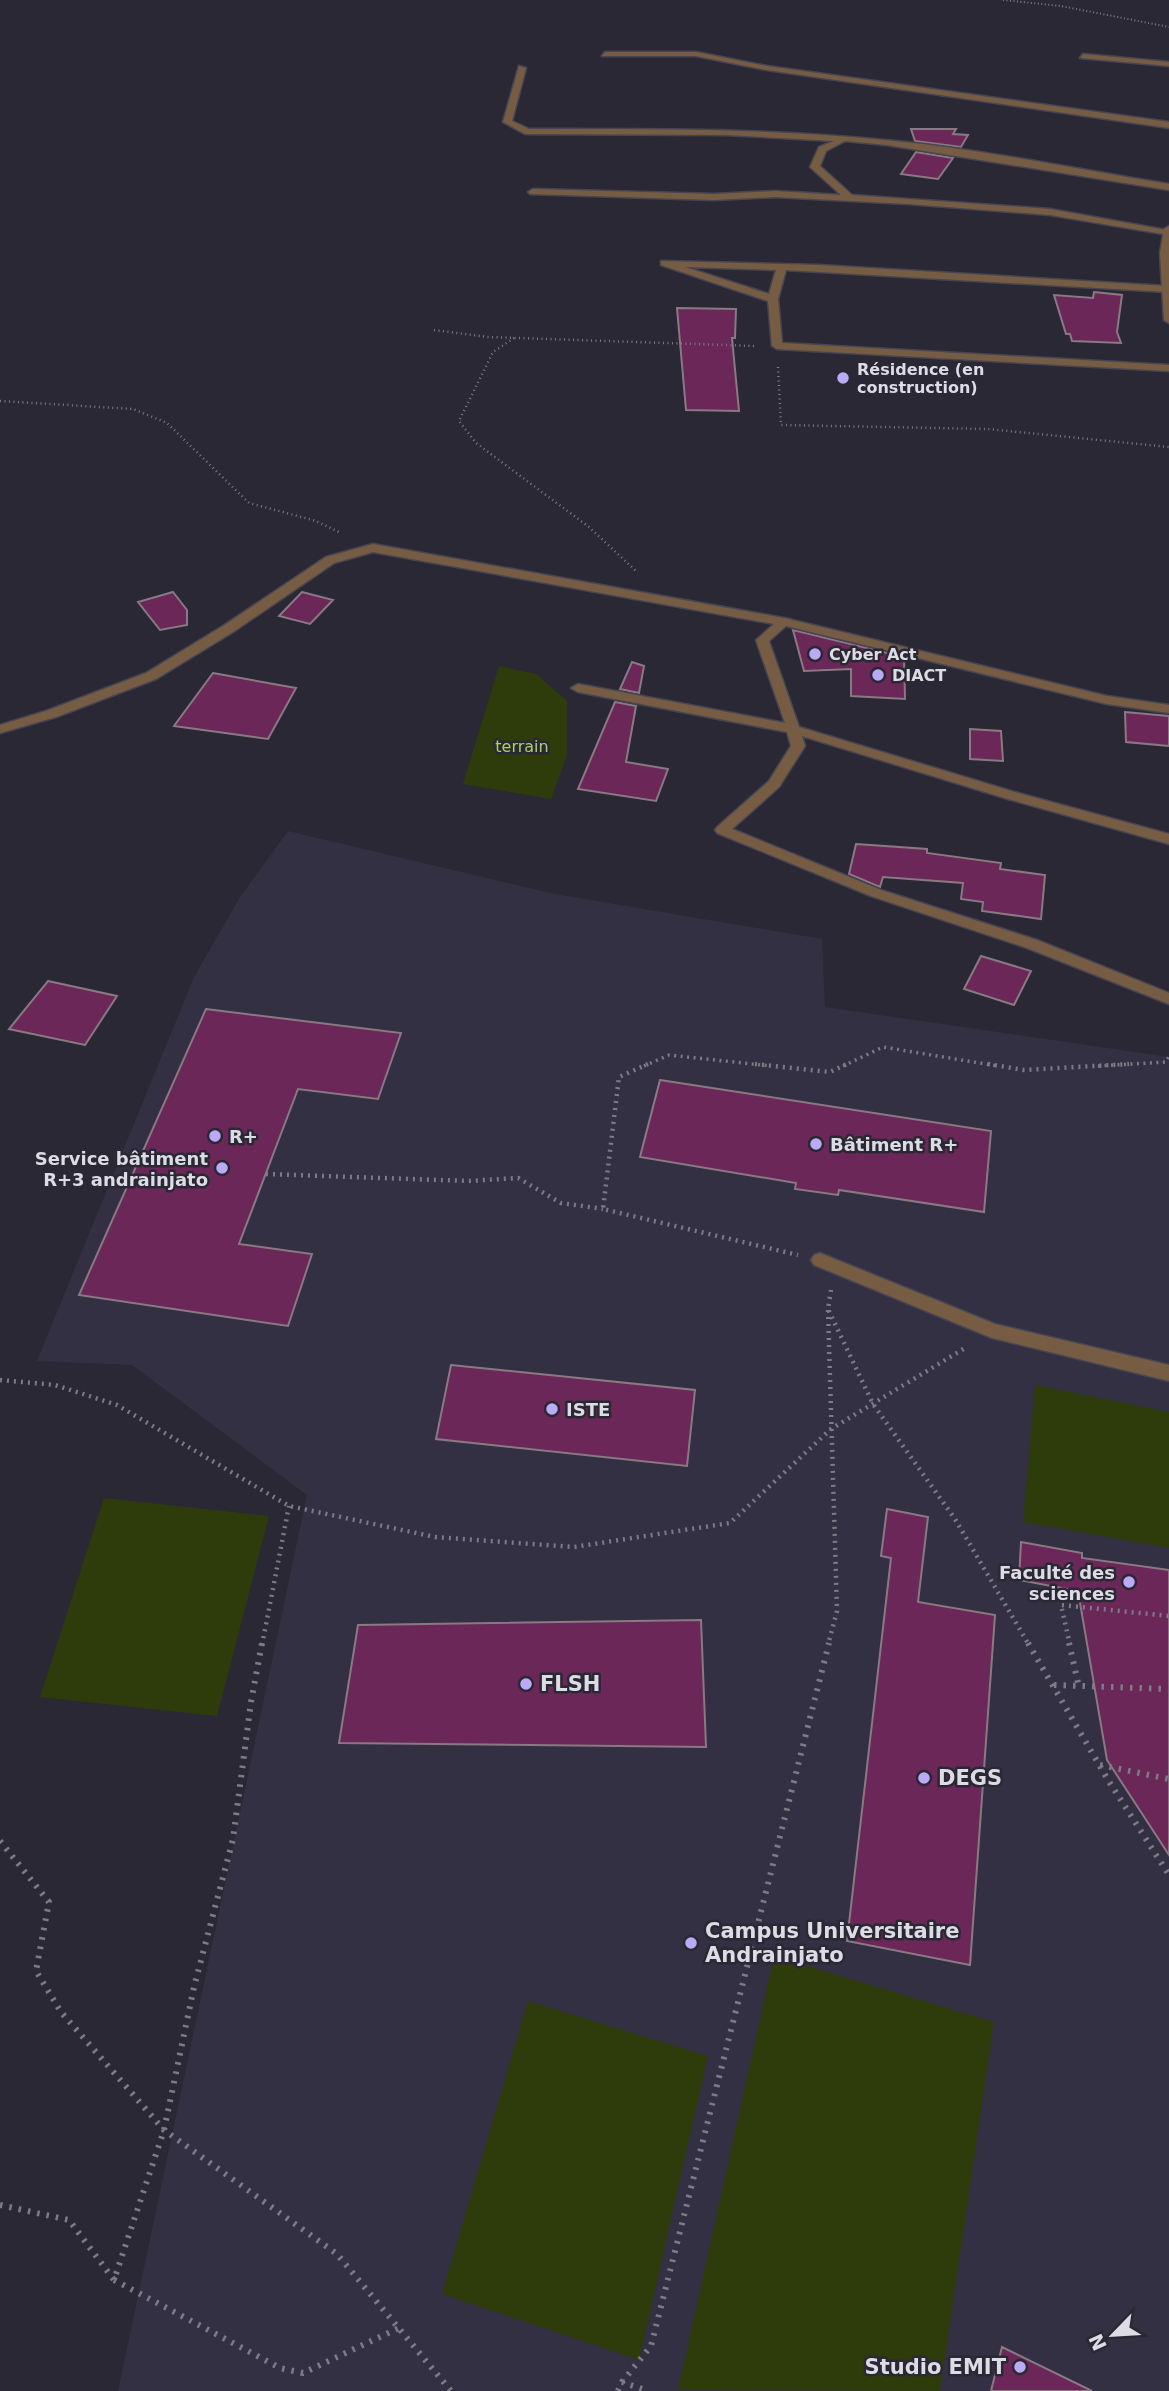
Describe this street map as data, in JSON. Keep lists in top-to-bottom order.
{
  "parks": ["terrain"],
  "places": [
    "Résidence (en construction)",
    "Cyber Act",
    "DIACT",
    "R+",
    "Bâtiment R+",
    "Service bâtiment R+3 andrainjato",
    "ISTE",
    "Faculté des sciences",
    "FLSH",
    "DEGS",
    "Campus Universitaire Andrainjato",
    "Studio EMIT"
  ],
  "north": "bottom left"
}
